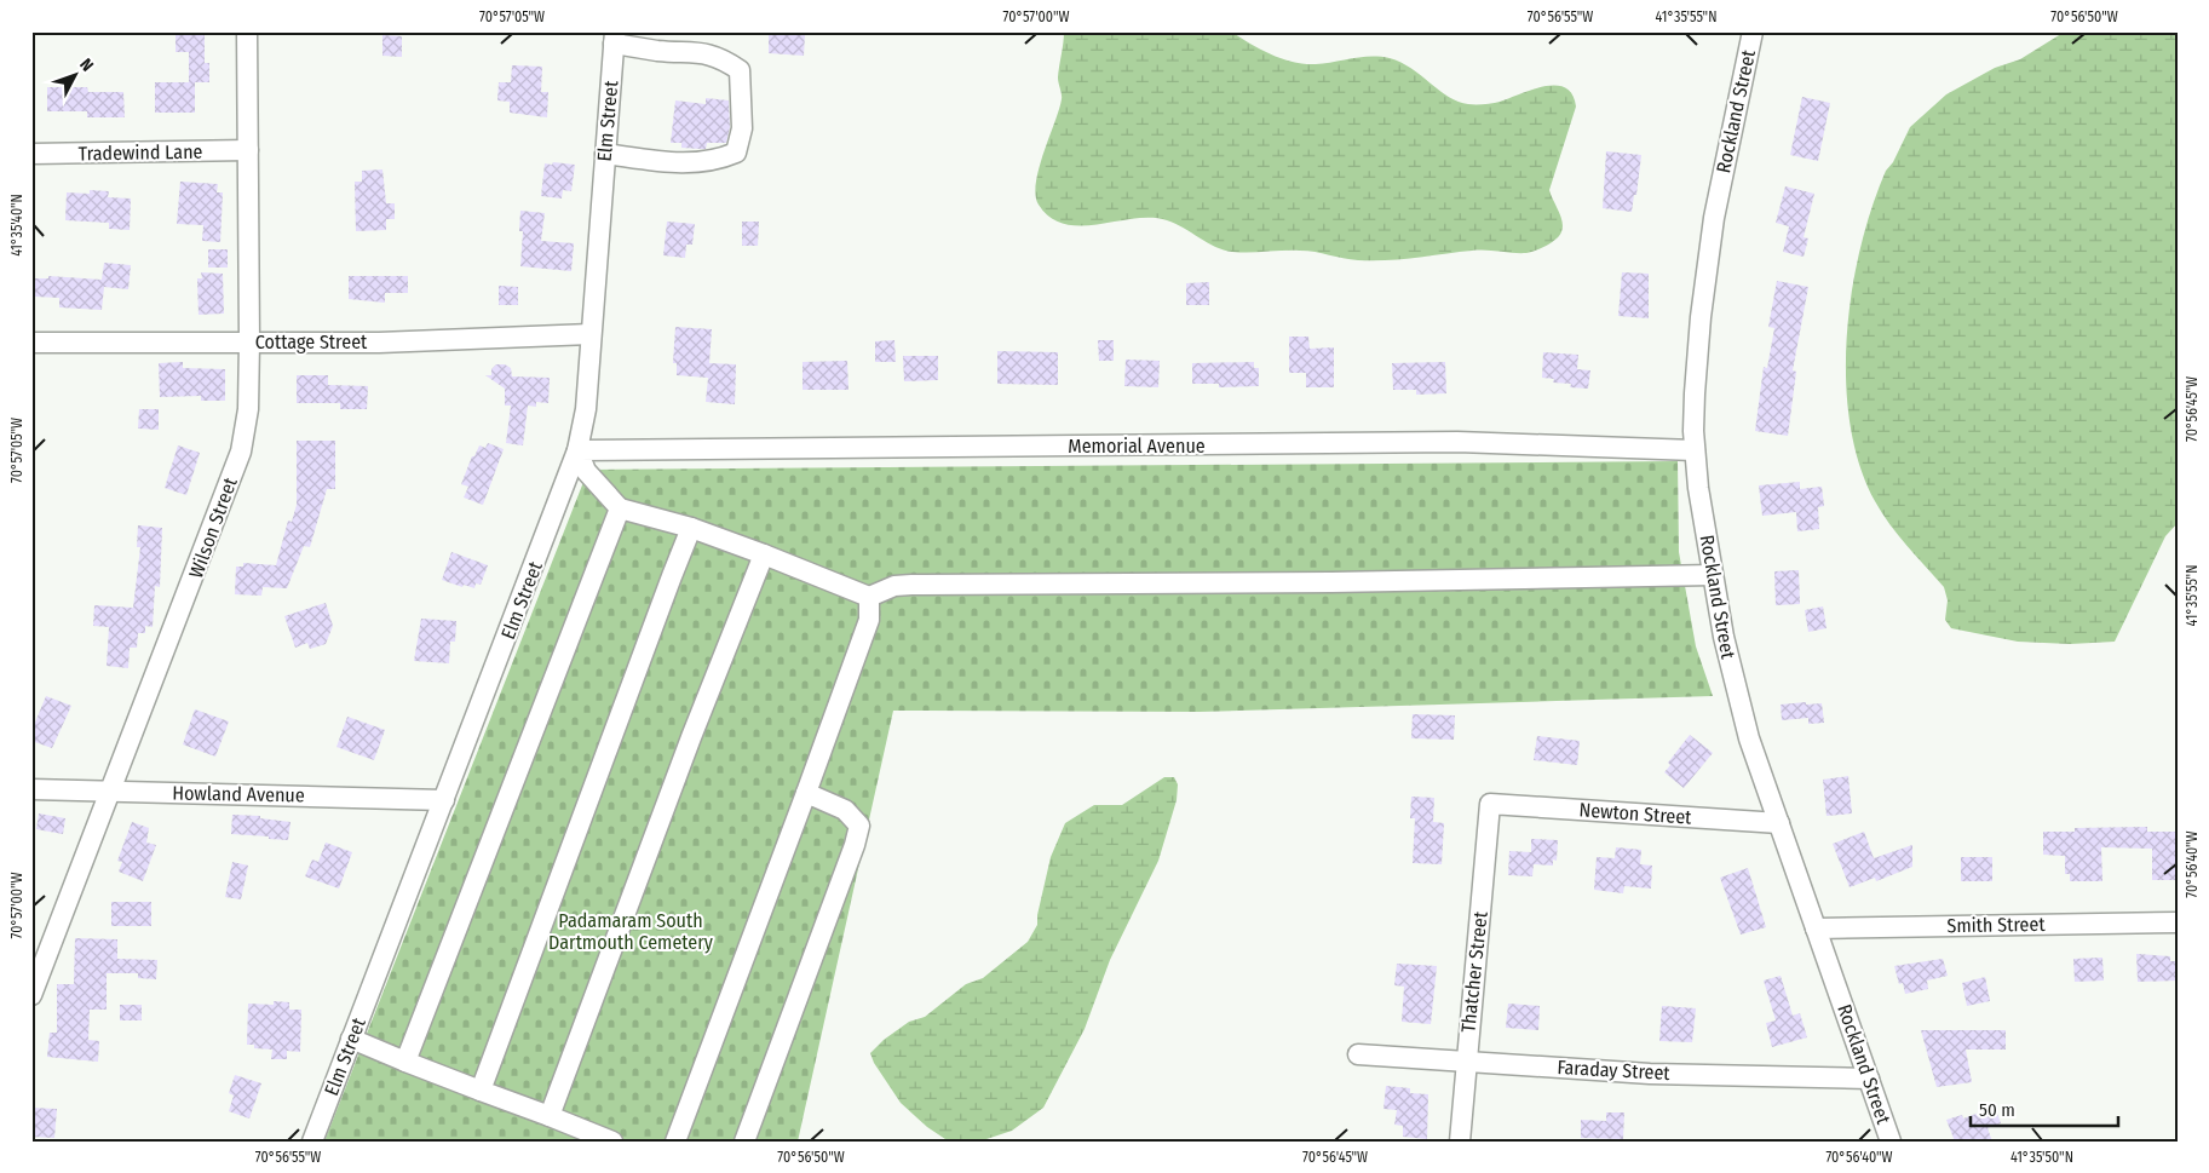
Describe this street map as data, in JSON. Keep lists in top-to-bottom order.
{
  "streets": {
    "street": [
      "Rockland Street",
      "Elm Street",
      "Tradewind Lane",
      "Cottage Street",
      "Memorial Avenue",
      "Wilson Street",
      "Howland Avenue",
      "Newton Street",
      "Smith Street",
      "Thatcher Street",
      "Faraday Street"
    ]
  },
  "crossings": [
    ["Rockland Street", "Memorial Avenue"],
    ["Rockland Street", "Newton Street"],
    ["Rockland Street", "Smith Street"],
    ["Rockland Street", "Faraday Street"],
    ["Elm Street", "Cottage Street"],
    ["Elm Street", "Memorial Avenue"],
    ["Elm Street", "Howland Avenue"],
    ["Tradewind Lane", "Wilson Street"],
    ["Cottage Street", "Wilson Street"],
    ["Wilson Street", "Howland Avenue"],
    ["Newton Street", "Thatcher Street"],
    ["Thatcher Street", "Faraday Street"]
  ],
  "parks": ["Padamaram South Dartmouth Cemetery"],
  "scale_bar": "50 m",
  "north": "top right",
  "coordinates": [
    "70°57'05\"W",
    "70°57'00\"W",
    "70°56'55\"W",
    "41°35'55\"N",
    "70°56'50\"W",
    "41°35'40\"N",
    "70°56'45\"W",
    "70°56'40\"W",
    "41°35'50\"N"
  ]
}
